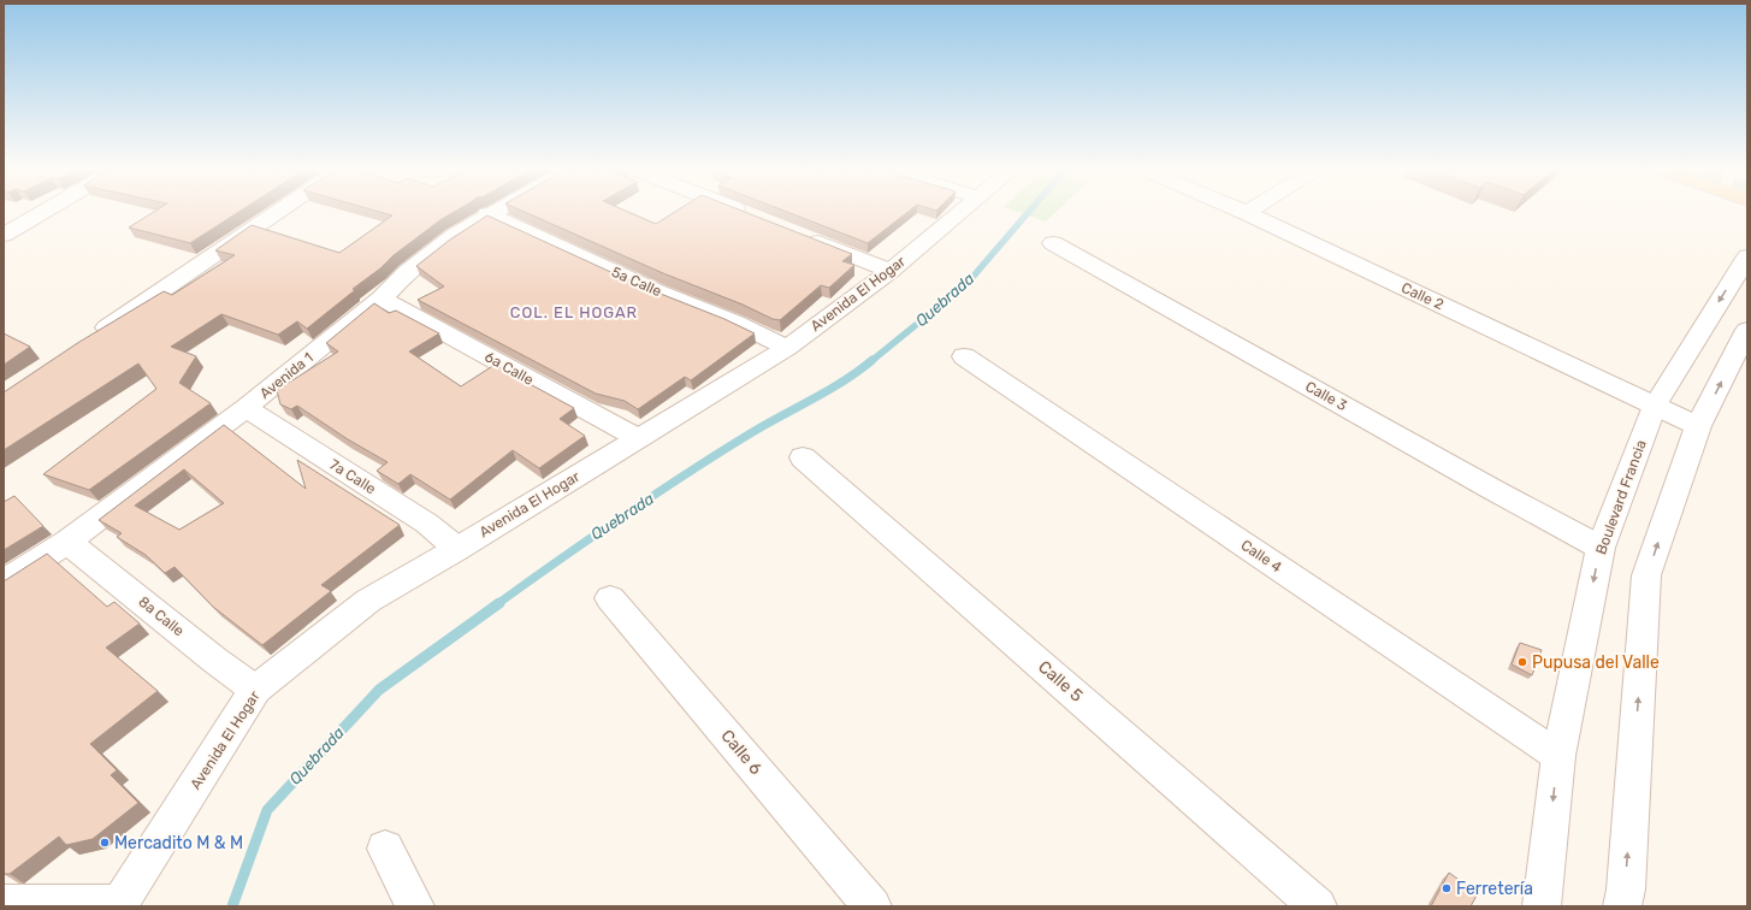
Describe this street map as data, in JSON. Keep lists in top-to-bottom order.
{
  "streets": {
    "street": [
      "5a Calle",
      "Avenida El Hogar",
      "Calle 2",
      "6a Calle",
      "Avenida 1",
      "Calle 3",
      "7a Calle",
      "Boulevard Francia",
      "Calle 4",
      "8a Calle",
      "Calle 5",
      "Calle 6"
    ]
  },
  "crossings": [
    ["5a Calle", "Avenida El Hogar"],
    ["5a Calle", "Avenida 1"],
    ["Avenida El Hogar", "6a Calle"],
    ["Avenida El Hogar", "7a Calle"],
    ["Avenida El Hogar", "8a Calle"],
    ["Calle 2", "Boulevard Francia"],
    ["6a Calle", "Avenida 1"],
    ["Avenida 1", "7a Calle"],
    ["Avenida 1", "8a Calle"],
    ["Calle 3", "Boulevard Francia"],
    ["Boulevard Francia", "Calle 4"]
  ],
  "districts": ["COL. EL HOGAR"],
  "water": ["Quebrada"],
  "places": ["Pupusa del Valle", "Mercadito M & M", "Ferretería"]
}
